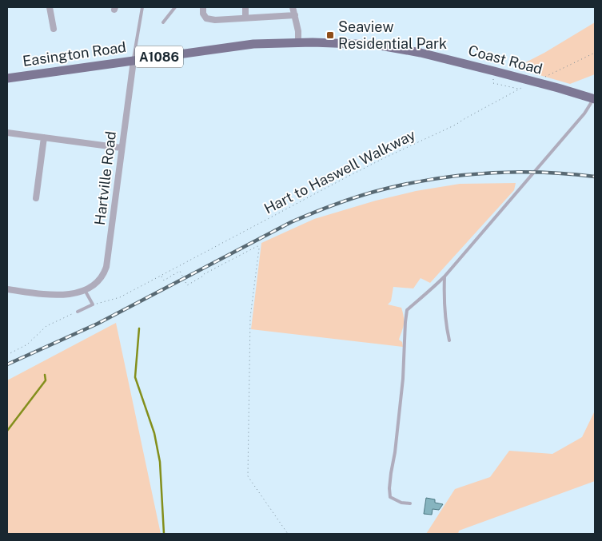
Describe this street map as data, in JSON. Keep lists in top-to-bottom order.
{
  "streets": {
    "main road": ["Easington Road", "A1086", "Coast Road"],
    "street": ["Hartville Road"],
    "path": ["Hart to Haswell Walkway"]
  },
  "crossings": [
    ["Easington Road", "Coast Road"],
    ["Easington Road", "Hartville Road"]
  ],
  "places": {
    "transit": ["Seaview Residential Park"]
  }
}
